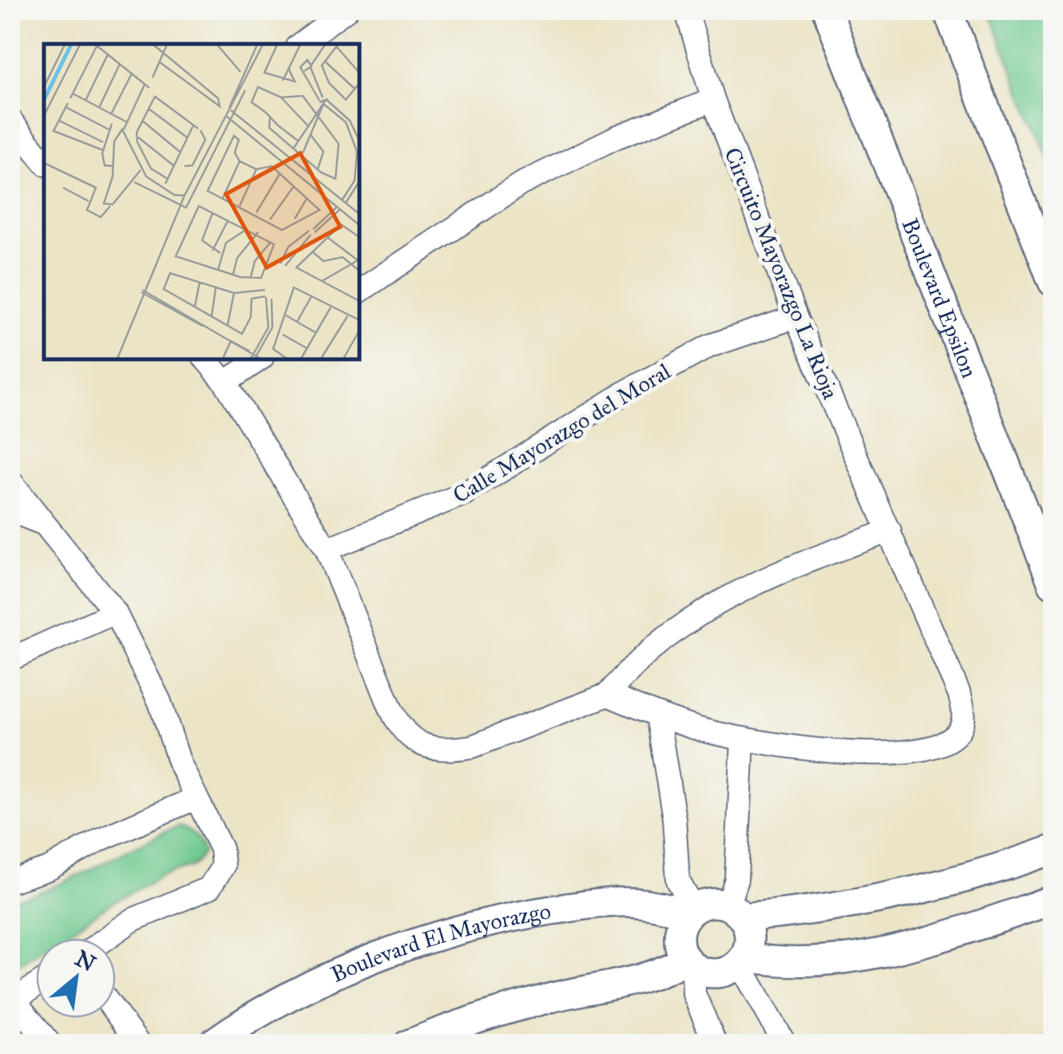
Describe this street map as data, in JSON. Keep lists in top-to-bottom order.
{
  "streets": {
    "street": [
      "Circuito Mayorazgo La Rioja",
      "Boulevard Epsilon",
      "Calle Mayorazgo del Moral",
      "Boulevard El Mayorazgo"
    ]
  },
  "crossings": [
    ["Circuito Mayorazgo La Rioja", "Calle Mayorazgo del Moral"]
  ],
  "north": "top right"
}
